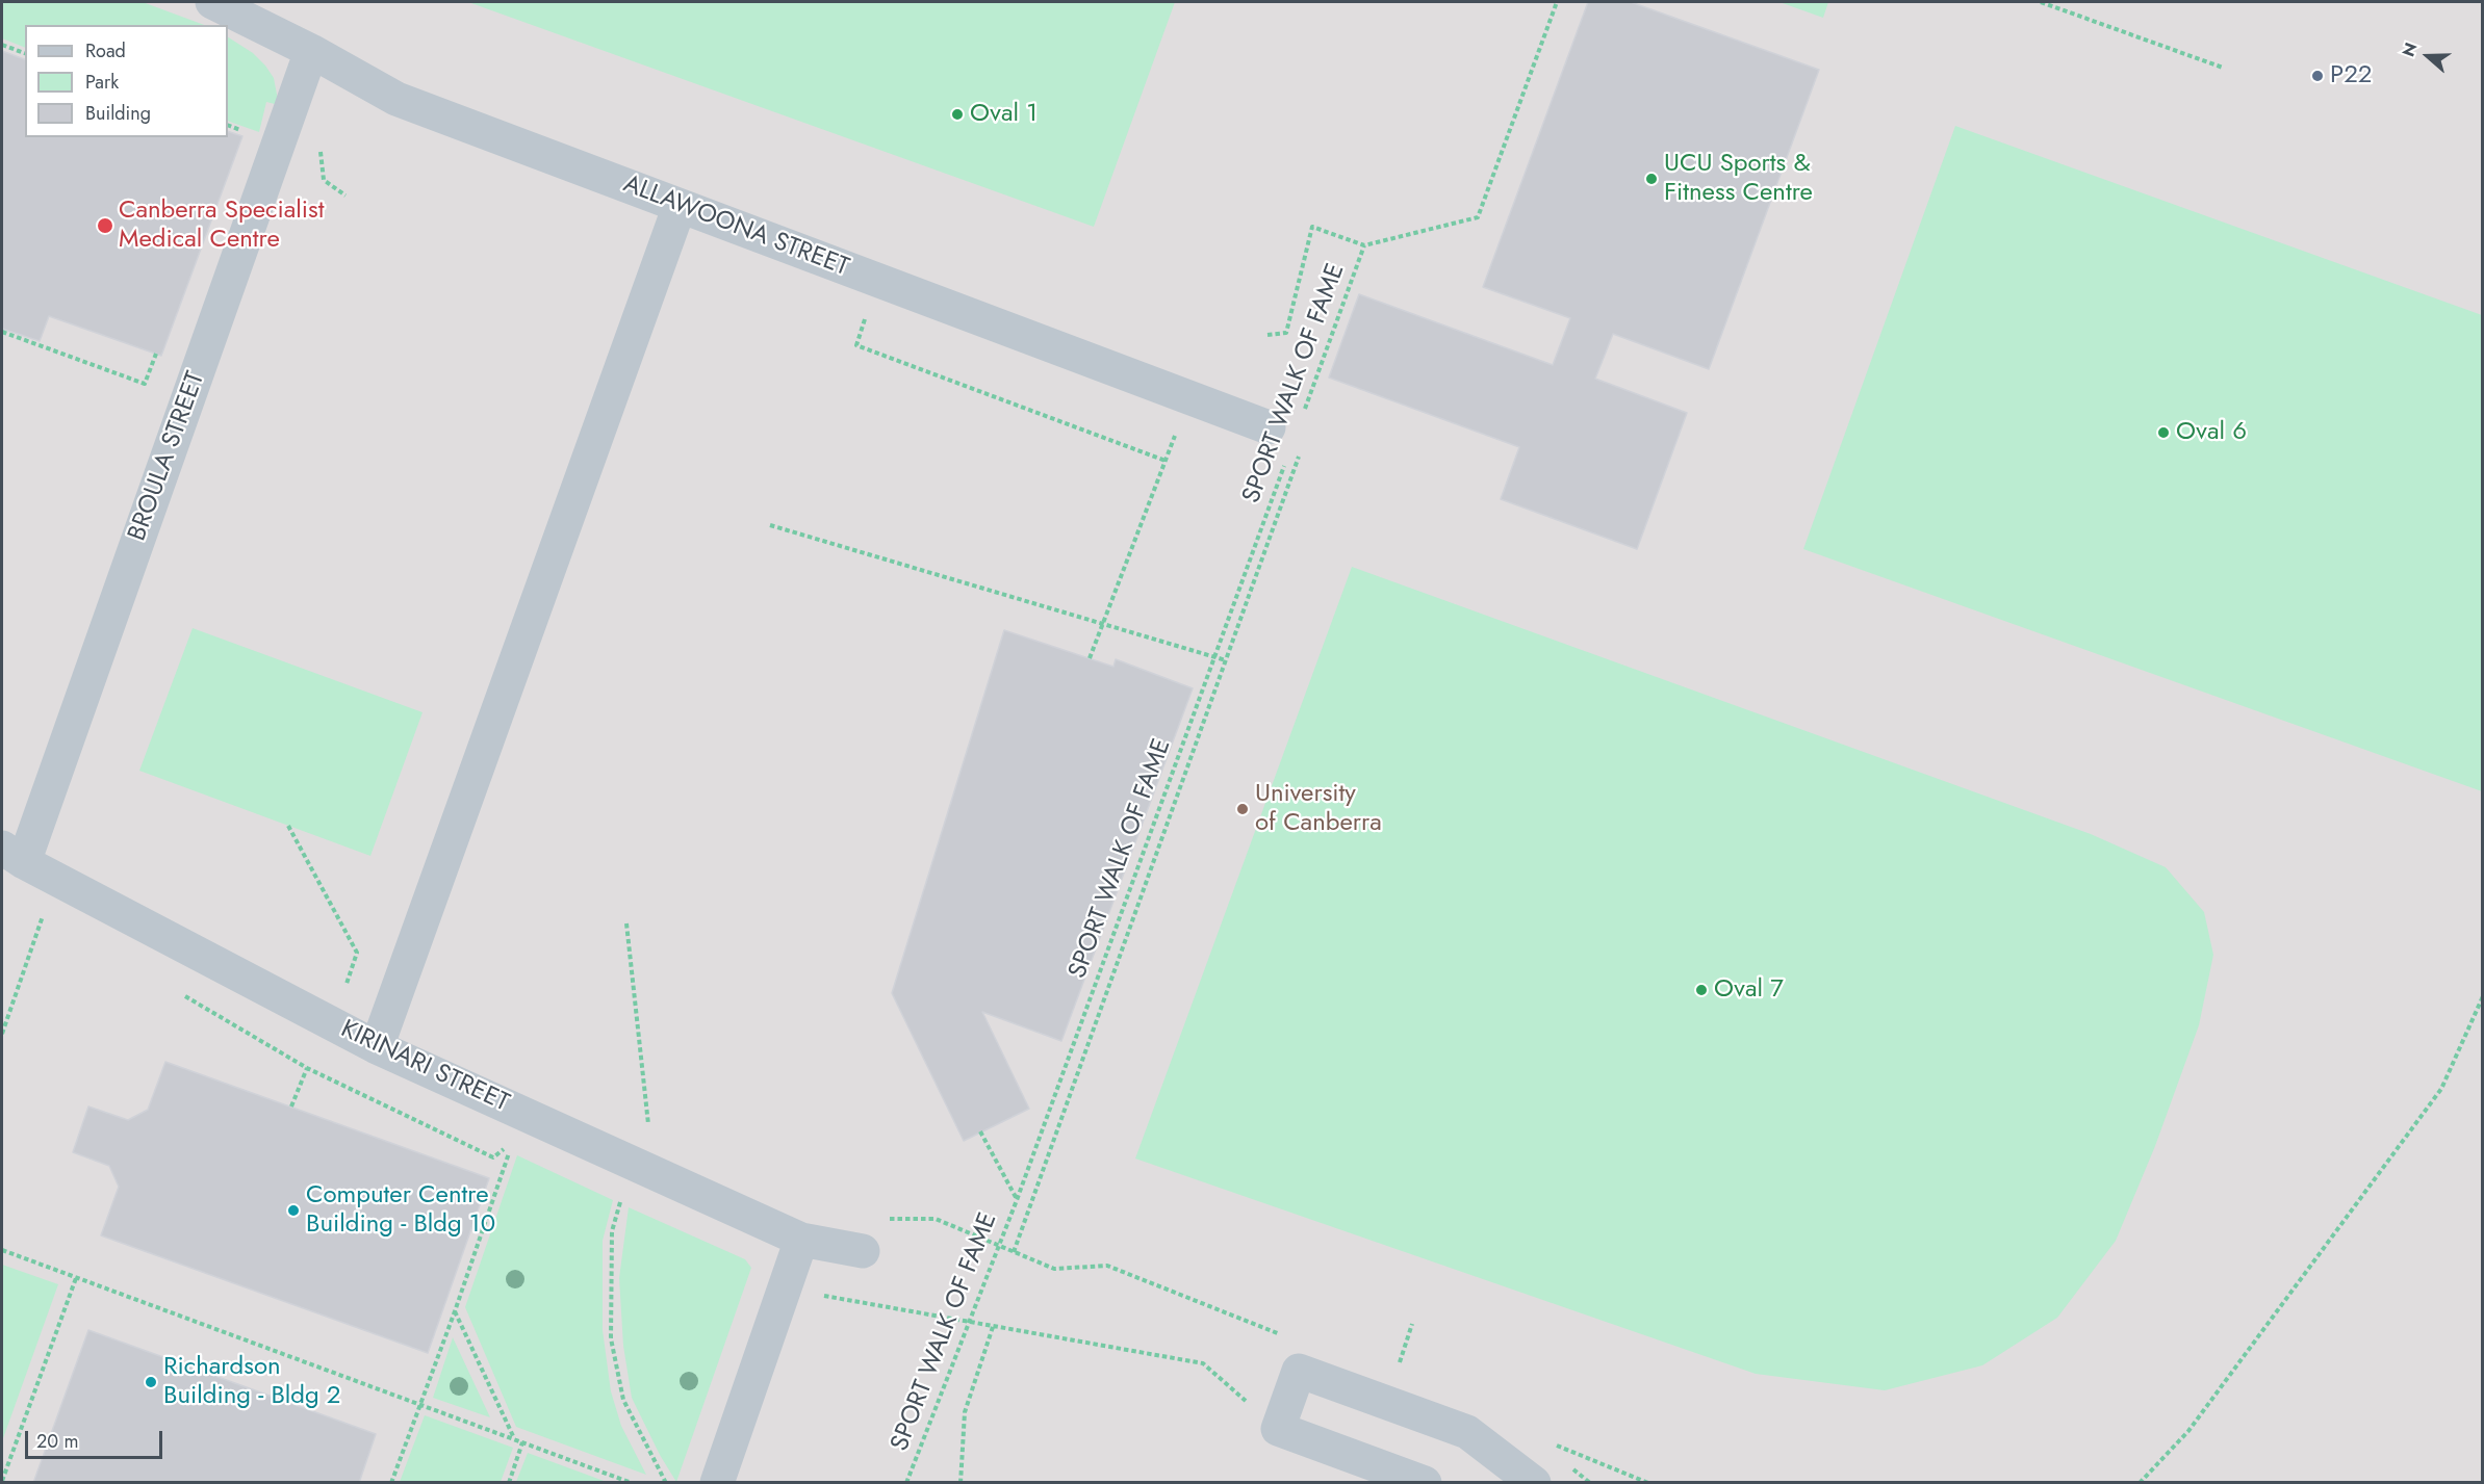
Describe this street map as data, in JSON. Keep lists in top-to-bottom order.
{
  "streets": {
    "street": ["ALLAWOONA STREET", "BROULA STREET", "KIRINARI STREET"],
    "path": ["SPORT WALK OF FAME"]
  },
  "crossings": [
    ["ALLAWOONA STREET", "SPORT WALK OF FAME"],
    ["ALLAWOONA STREET", "BROULA STREET"],
    ["BROULA STREET", "KIRINARI STREET"]
  ],
  "places": [
    "P22",
    "Oval 1",
    "UCU Sports & Fitness Centre",
    "Canberra Specialist Medical Centre",
    "Oval 6",
    "University of Canberra",
    "Oval 7",
    "Computer Centre Building - Bldg 10",
    "Richardson Building - Bldg 2"
  ],
  "legend": ["Road", "Park", "Building"],
  "scale_bar": "20 m",
  "north": "left"
}
